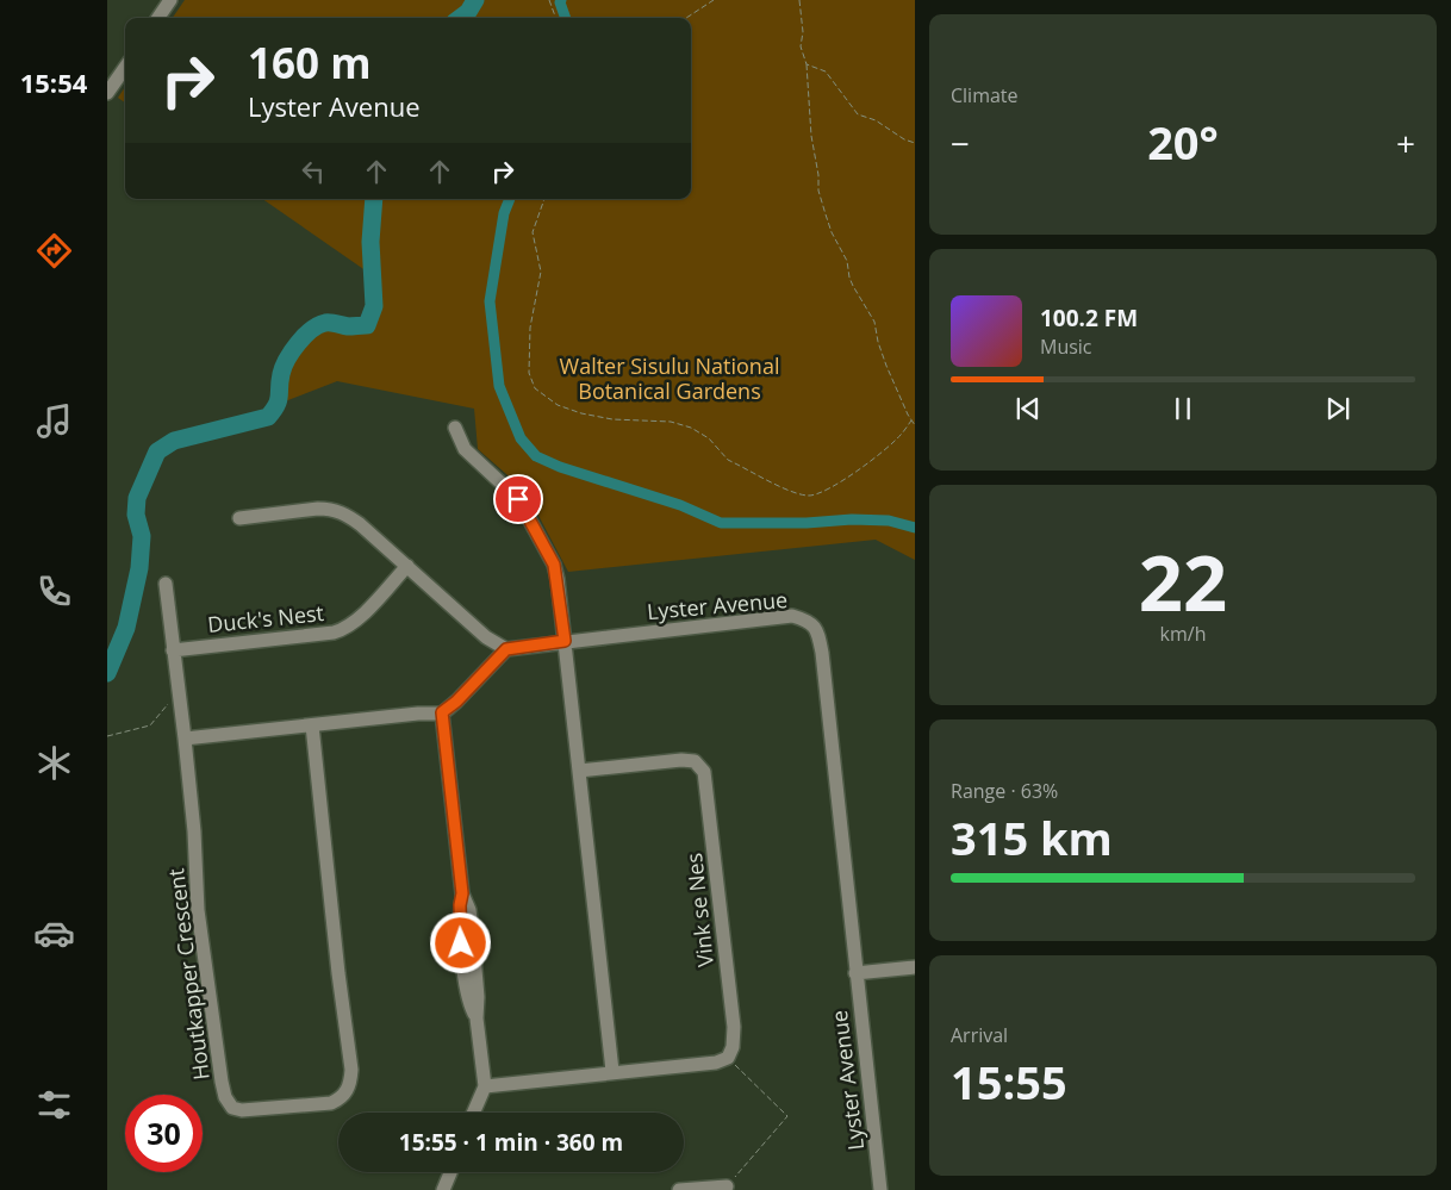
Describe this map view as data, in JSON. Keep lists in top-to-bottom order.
{
  "streets": {
    "street": [
      "Lyster Avenue",
      "Duck's Nest",
      "Vink se Nes",
      "Houtkapper Crescent"
    ]
  },
  "crossings": [
    ["Duck's Nest", "Houtkapper Crescent"]
  ],
  "parks": ["Walter Sisulu National Botanical Gardens"],
  "page": {
    "tabs": "15:54",
    "tile": [
      "Climate",
      ["22", "km/h"],
      ["Range · 63%", "315 km"],
      ["Arrival", "15:55"]
    ],
    "turn": ["160 m", "Lyster Avenue"],
    "heat": ["−", "20°", "+"],
    "song": ["100.2 FM", "Music"],
    "limit": "30",
    "trip": "15:55 · 1 min · 360 m"
  }
}
